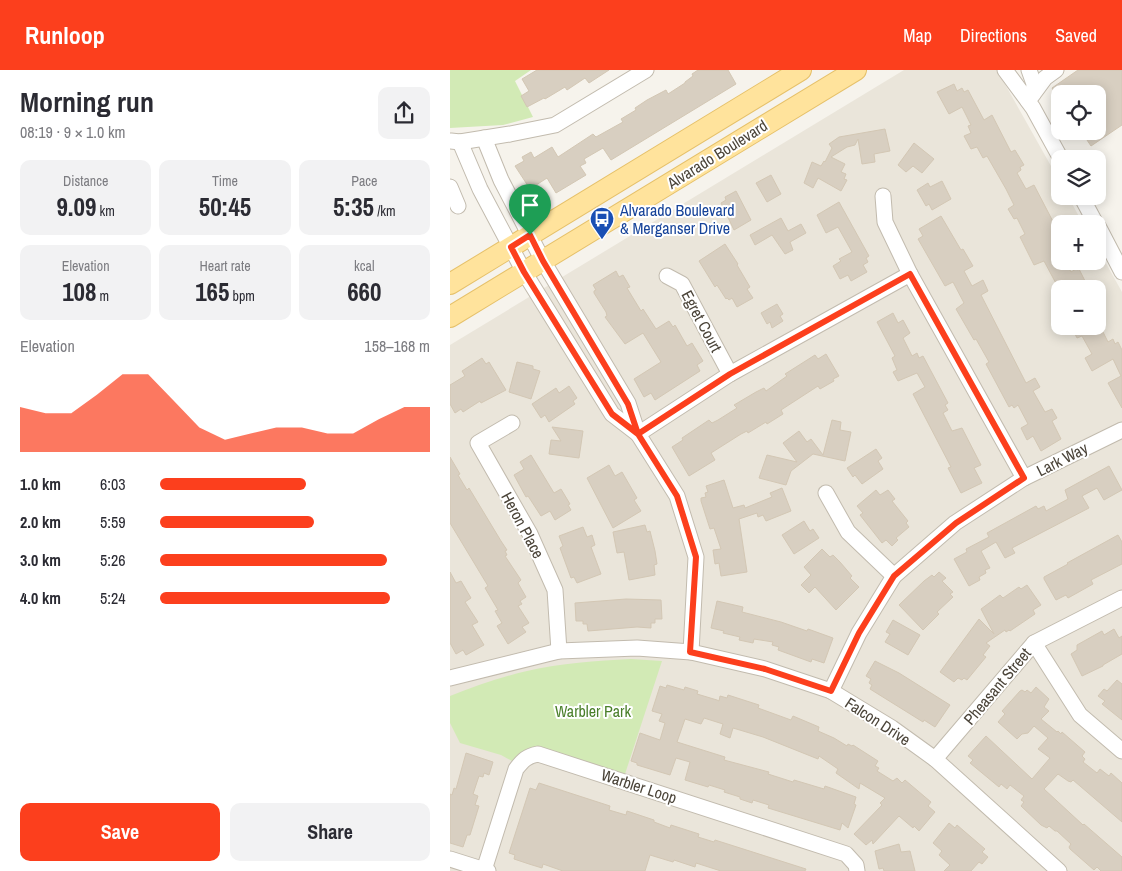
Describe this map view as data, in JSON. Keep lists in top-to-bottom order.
{
  "streets": {
    "main road": ["Alvarado Boulevard"],
    "street": [
      "Egret Court",
      "Lark Way",
      "Heron Place",
      "Pheasant Street",
      "Falcon Drive",
      "Warbler Loop"
    ]
  },
  "crossings": [
    ["Lark Way", "Falcon Drive"],
    ["Heron Place", "Falcon Drive"],
    ["Pheasant Street", "Falcon Drive"]
  ],
  "parks": ["Warbler Park"],
  "places": {
    "bus stop": ["Alvarado Boulevard & Merganser Drive"]
  },
  "page": {
    "header": "Runloop",
    "nav": ["Map", "Directions", "Saved"],
    "heading": ["Morning run", "08:19 · 9 × 1.0 km"],
    "map_buttons": ["+", "−"],
    "stats": [
      ["Distance", "9.09 km"],
      ["Time", "50:45"],
      ["Pace", "5:35 /km"],
      ["Elevation", "108 m"],
      ["Heart rate", "165 bpm"],
      ["kcal", "660"]
    ],
    "chart": ["Elevation", "158–168 m"],
    "list": [
      {
        "name": "1.0 km",
        "note": "6:03"
      },
      {
        "name": "2.0 km",
        "note": "5:59"
      },
      {
        "name": "3.0 km",
        "note": "5:26"
      },
      {
        "name": "4.0 km",
        "note": "5:24"
      }
    ],
    "buttons": ["Save", "Share"]
  }
}
